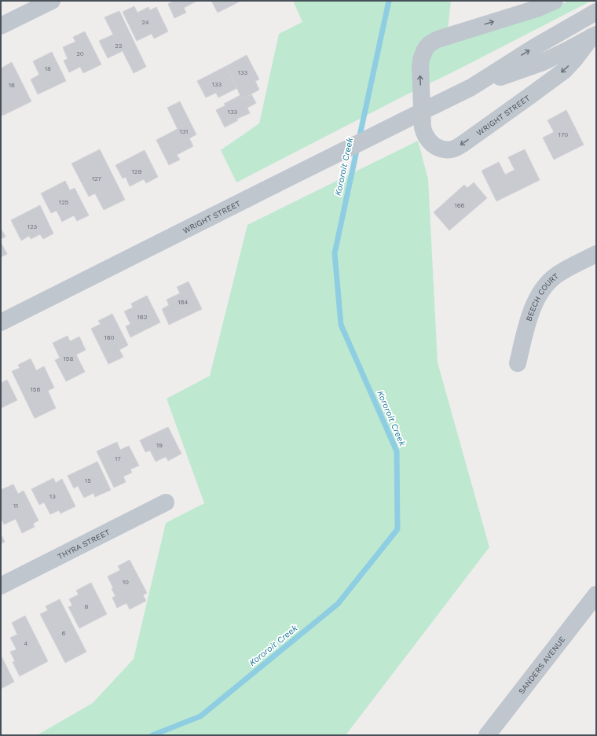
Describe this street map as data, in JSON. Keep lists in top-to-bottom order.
{
  "streets": {
    "street": [
      "WRIGHT STREET",
      "BEECH COURT",
      "THYRA STREET",
      "SANDERS AVENUE"
    ]
  },
  "water": ["Kororoit Creek"],
  "house_numbers": [
    "24",
    "22",
    "20",
    "18",
    "133",
    "133",
    "16",
    "133",
    "131",
    "170",
    "129",
    "127",
    "125",
    "166",
    "123",
    "164",
    "162",
    "160",
    "158",
    "156",
    "19",
    "17",
    "15",
    "13",
    "11",
    "10",
    "8",
    "6",
    "4"
  ]
}
